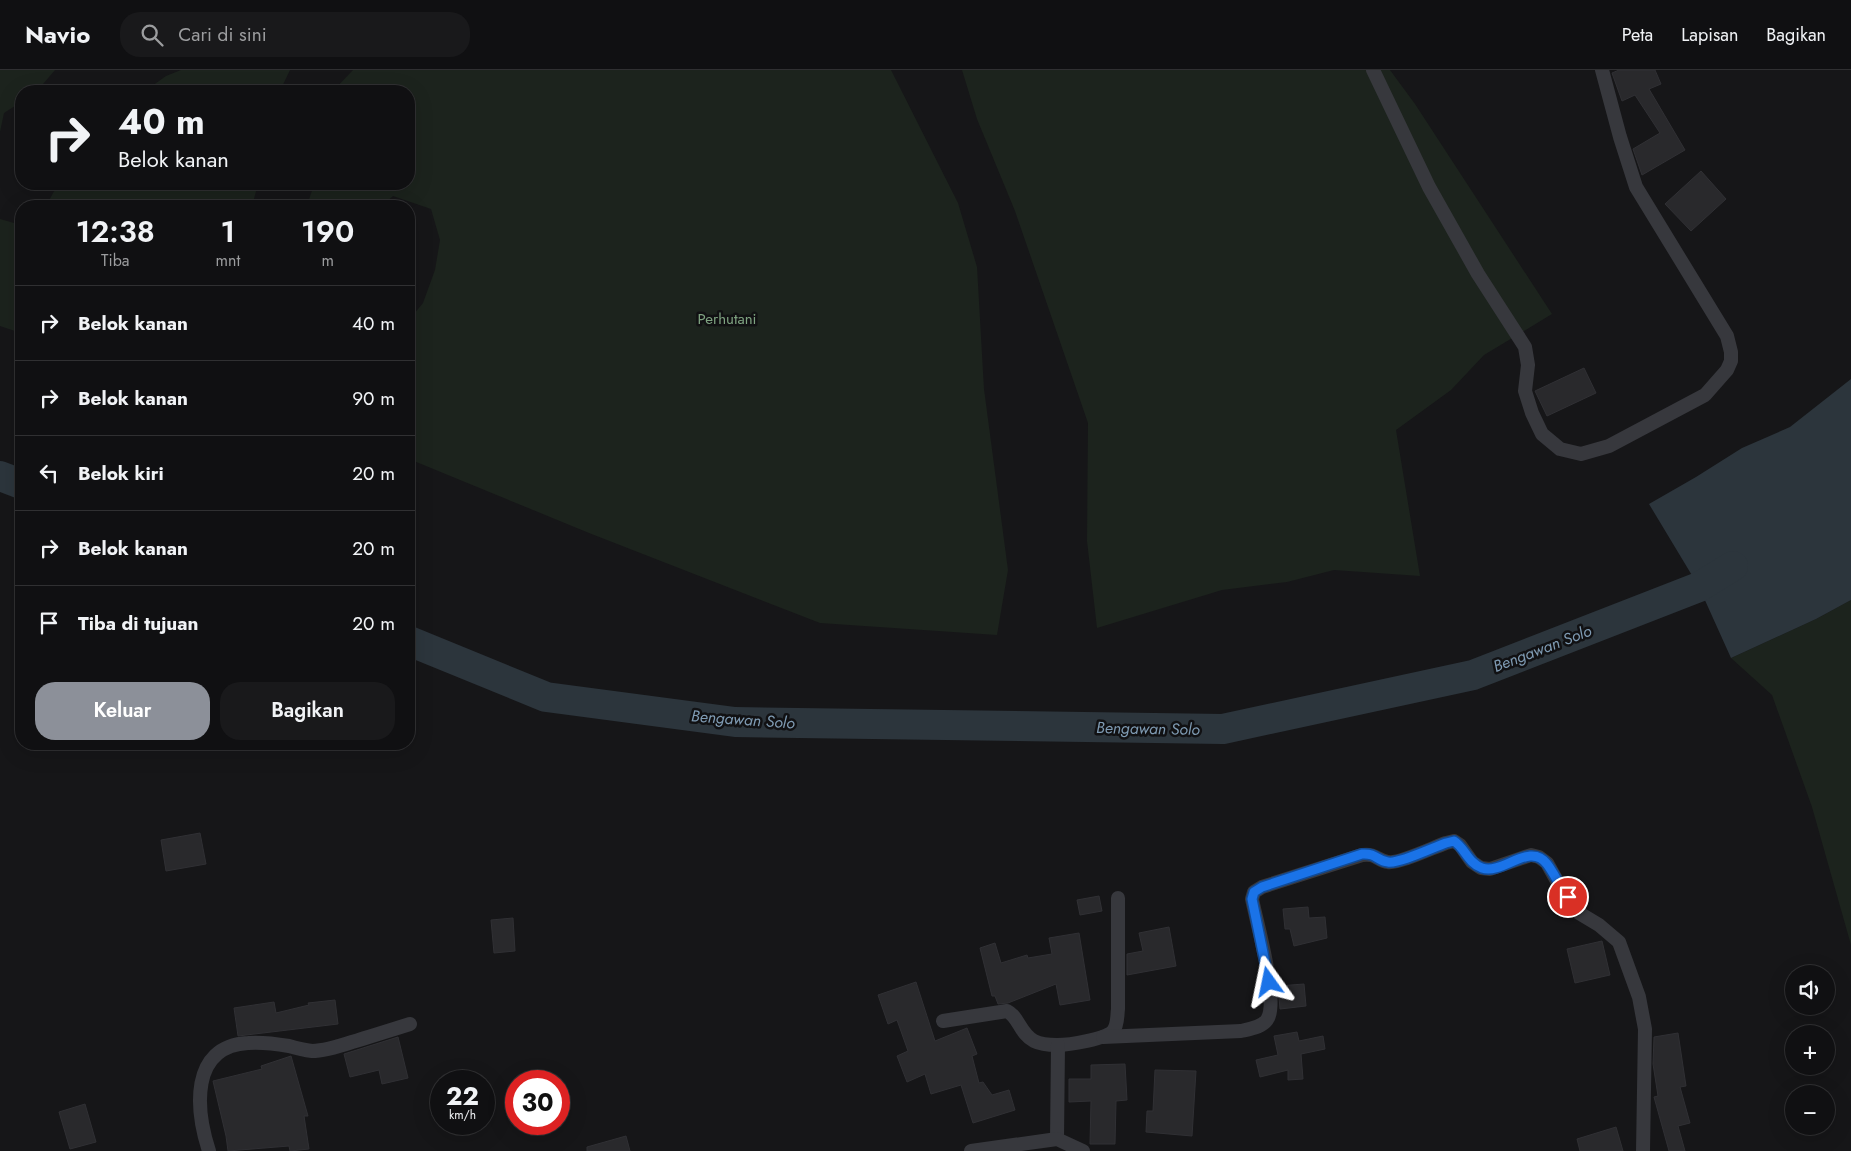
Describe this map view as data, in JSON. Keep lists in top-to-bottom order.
{
  "water": ["Bengawan Solo"],
  "parks": ["Perhutani"],
  "page": {
    "header": "Navio",
    "search": "Cari di sini",
    "nav": ["Peta", "Lapisan", "Bagikan"],
    "turn": ["40 m", "Belok kanan"],
    "eta": [
      "12:38",
      "Tiba",
      "1",
      "mnt",
      "190",
      "m"
    ],
    "list": [
      {
        "name": "Belok kanan",
        "value": "40 m"
      },
      {
        "name": "Belok kanan",
        "value": "90 m"
      },
      {
        "name": "Belok kiri",
        "value": "20 m"
      },
      {
        "name": "Belok kanan",
        "value": "20 m"
      },
      {
        "name": "Tiba di tujuan",
        "value": "20 m"
      }
    ],
    "buttons": ["Keluar", "Bagikan"],
    "map_buttons": ["+", "−"],
    "speed": "22 km/h",
    "limit": "30"
  }
}
